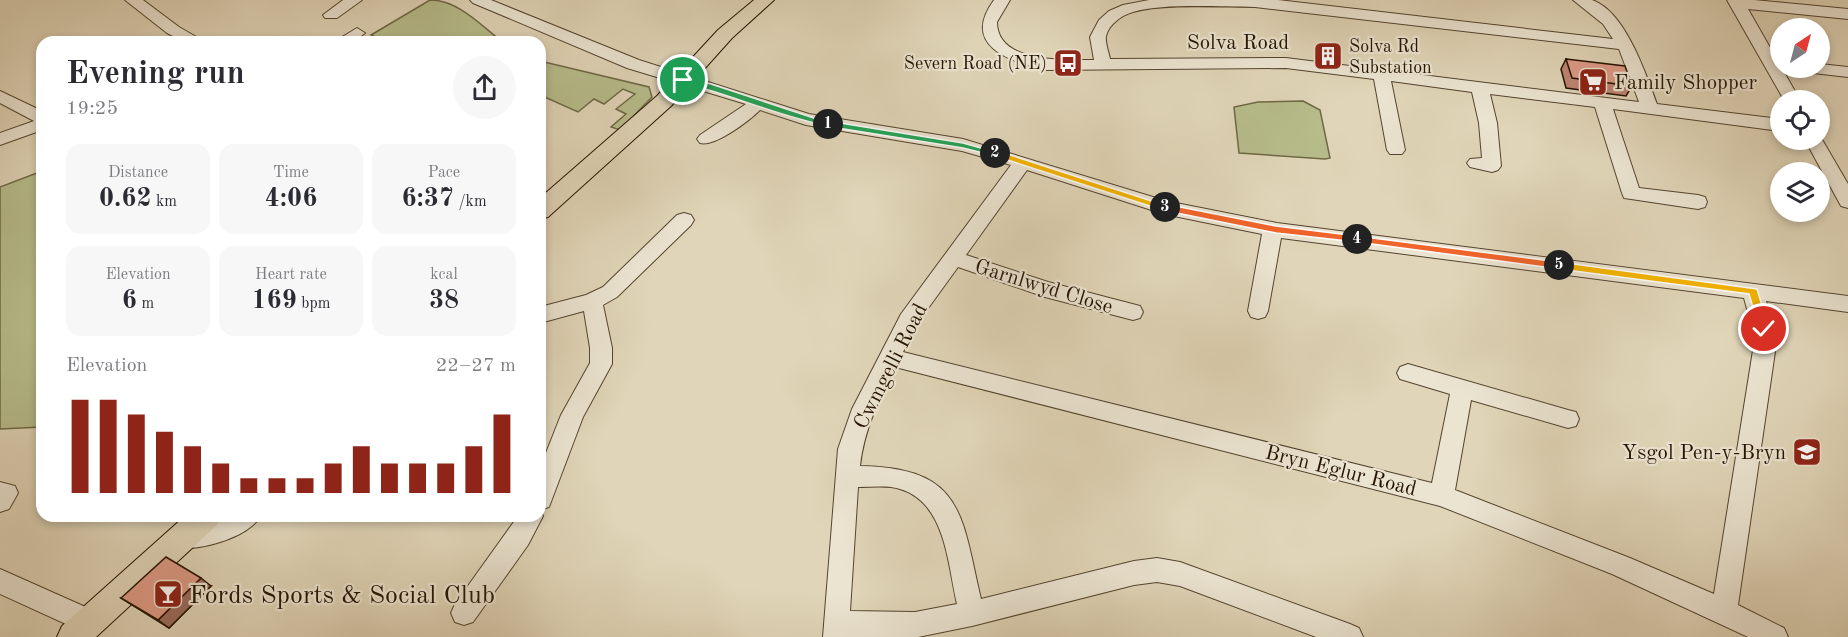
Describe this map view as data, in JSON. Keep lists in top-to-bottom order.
{
  "streets": {
    "street": [
      "Solva Road",
      "Garnlwyd Close",
      "Cwmgelli Road",
      "Bryn Eglur Road"
    ]
  },
  "crossings": [
    ["Garnlwyd Close", "Cwmgelli Road"],
    ["Cwmgelli Road", "Bryn Eglur Road"]
  ],
  "places": {
    "building": ["Solva Rd Substation"],
    "bus stop": ["Severn Road (NE)"],
    "supermarket": ["Family Shopper"],
    "school or university": ["Ysgol Pen-y-Bryn"],
    "bar": ["Fords Sports & Social Club"]
  },
  "north": "top right",
  "page": {
    "heading": ["Evening run", "19:25"],
    "pins": [
      "1",
      "2",
      "3",
      "4",
      "5"
    ],
    "stats": [
      ["Distance", "0.62 km"],
      ["Time", "4:06"],
      ["Pace", "6:37 /km"],
      ["Elevation", "6 m"],
      ["Heart rate", "169 bpm"],
      ["kcal", "38"]
    ],
    "chart": ["Elevation", "22–27 m"]
  }
}
